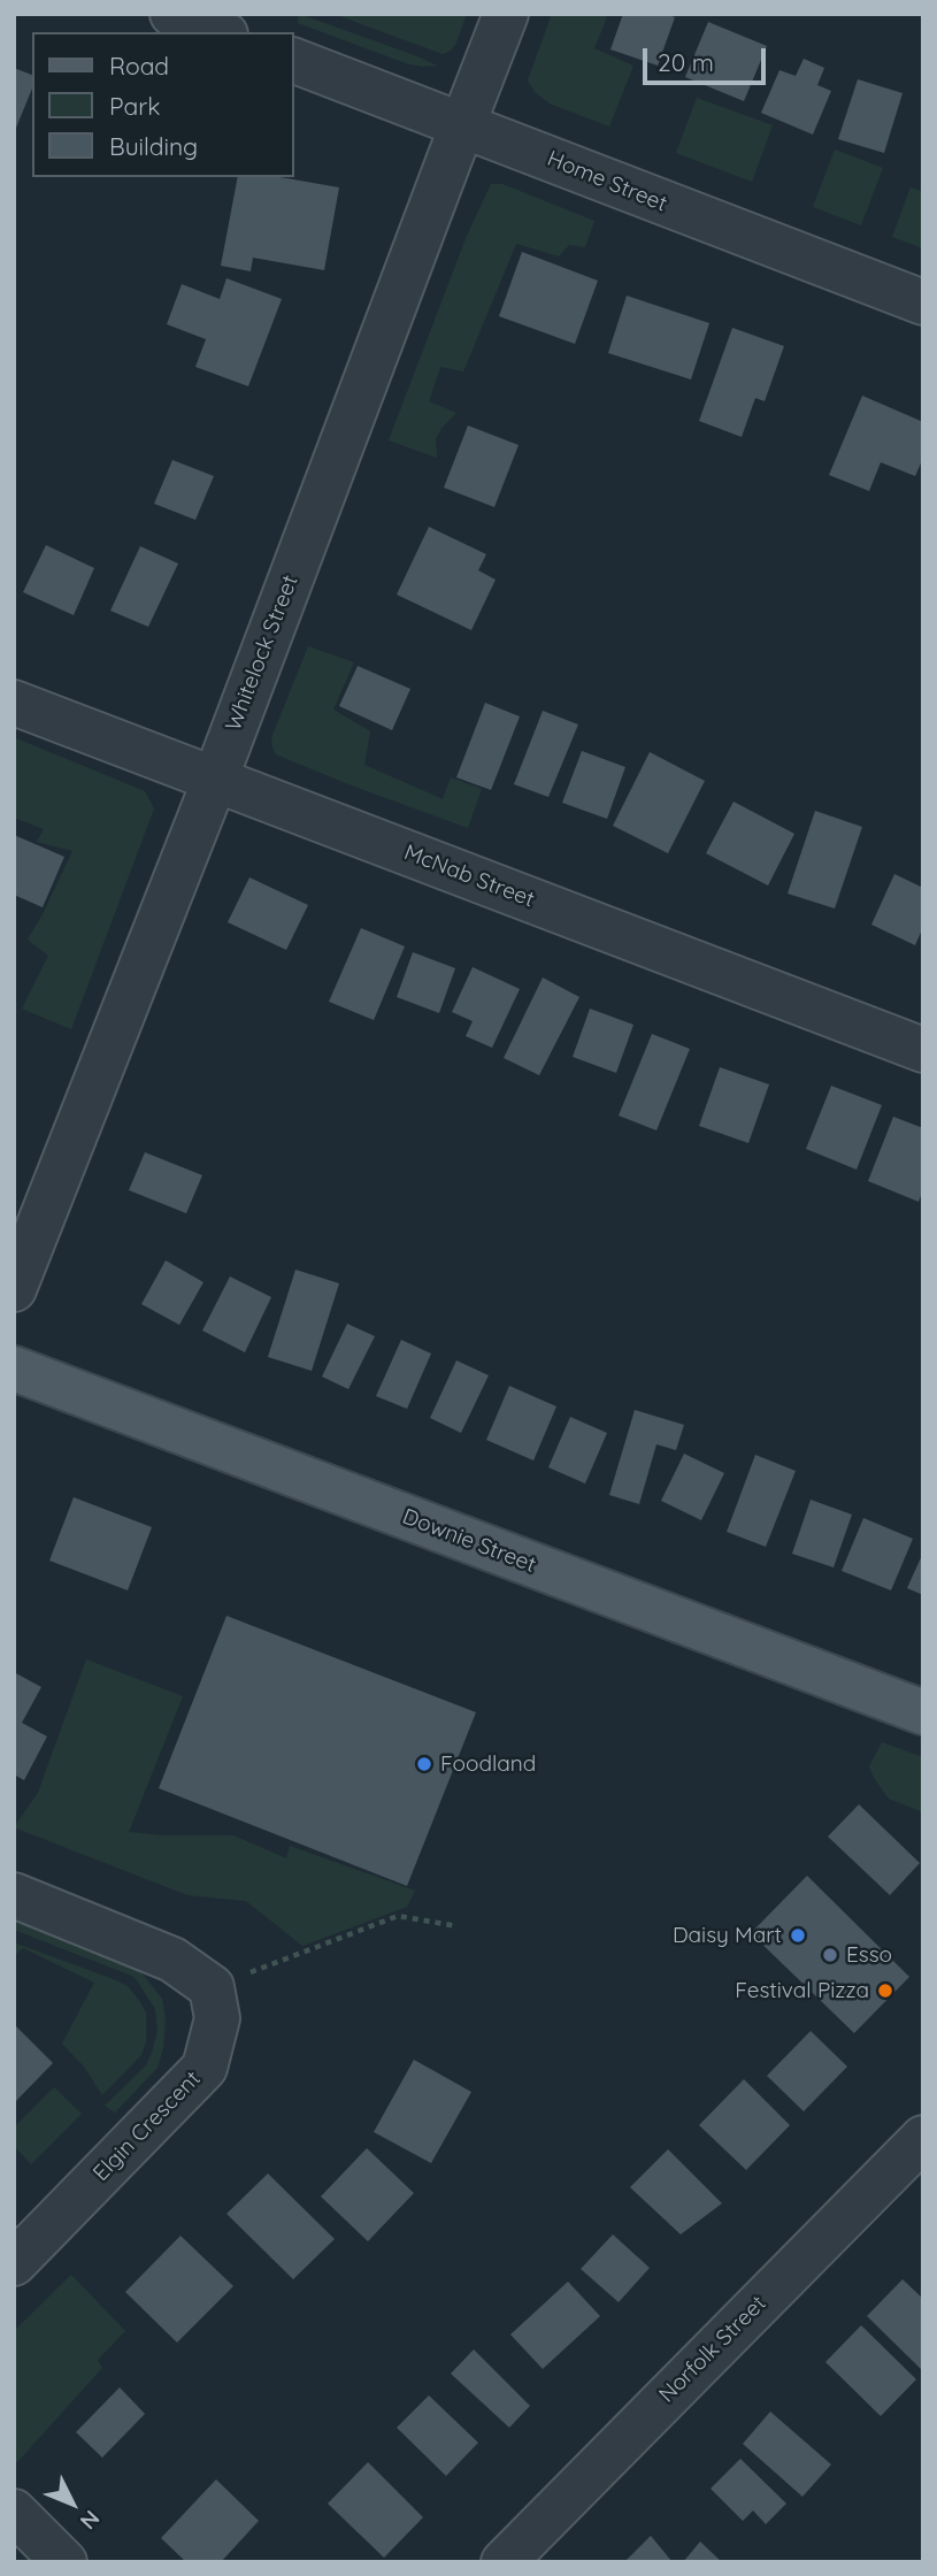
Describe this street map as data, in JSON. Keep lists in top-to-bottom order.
{
  "streets": {
    "main road": ["Downie Street"],
    "street": [
      "Home Street",
      "Whitelock Street",
      "McNab Street",
      "Elgin Crescent",
      "Norfolk Street"
    ]
  },
  "crossings": [
    ["Home Street", "Whitelock Street"],
    ["Whitelock Street", "McNab Street"]
  ],
  "places": [
    "Foodland",
    "Daisy Mart",
    "Esso",
    "Festival Pizza"
  ],
  "legend": ["Road", "Park", "Building"],
  "scale_bar": "20 m",
  "north": "bottom right"
}
